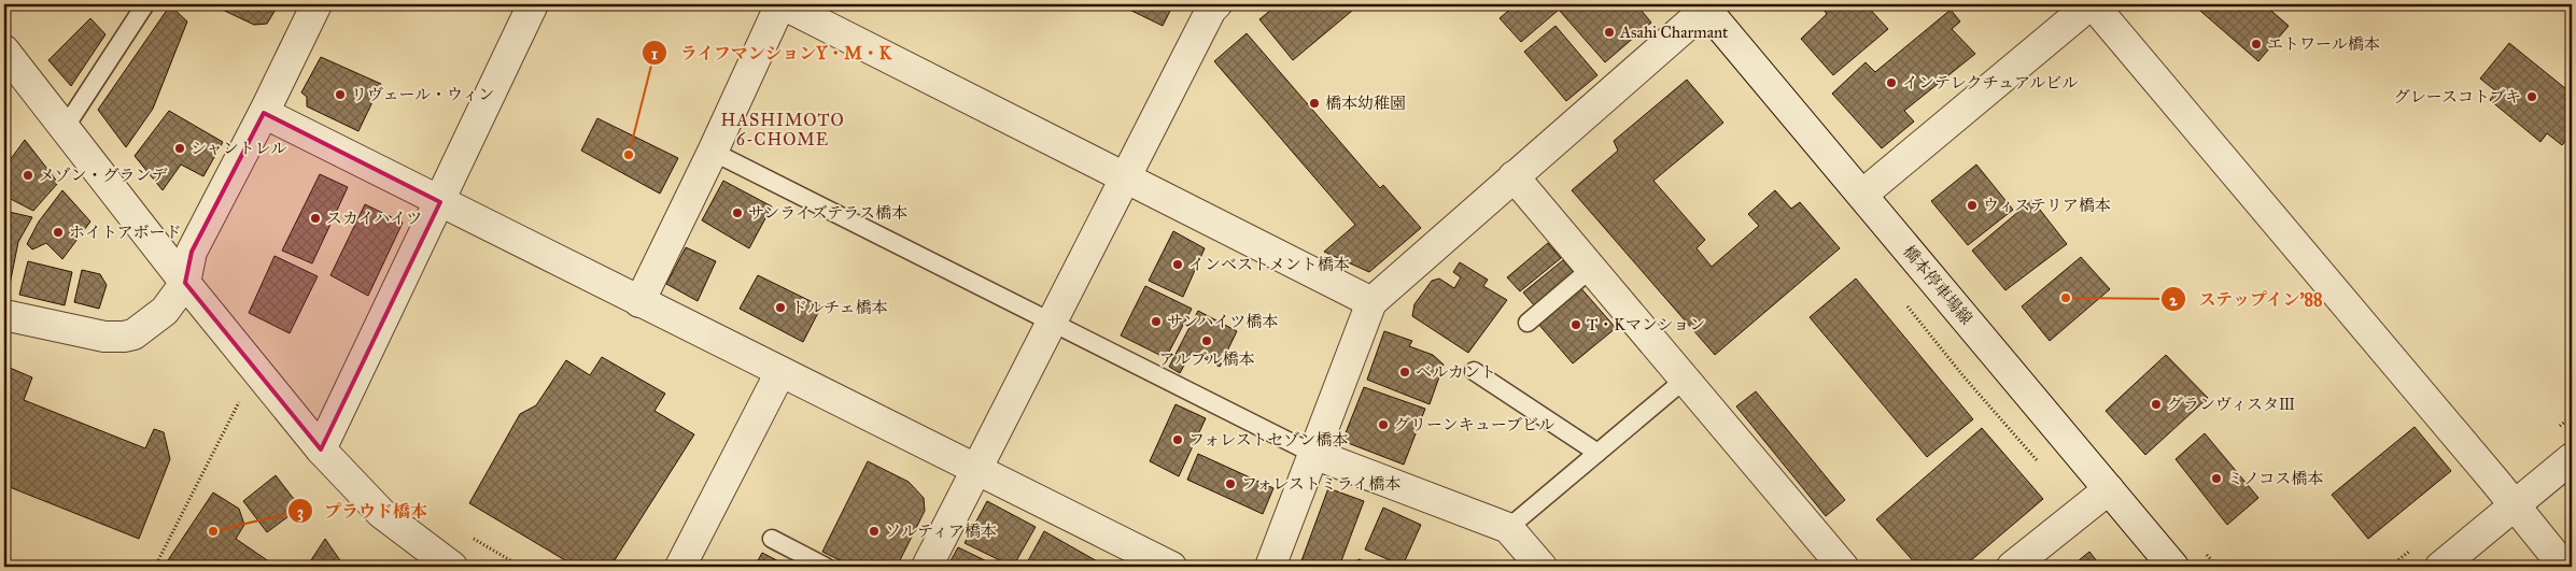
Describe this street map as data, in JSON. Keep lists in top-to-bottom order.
{
  "streets": {
    "street": ["橋本停車場線"]
  },
  "districts": ["HASHIMOTO 6-CHOME"],
  "places": [
    "Asahi Charmant",
    "エトワール橋本",
    "インテレクチュアルビル",
    "リヴェール・ウィン",
    "グレースコトブキ",
    "橋本幼稚園",
    "シャントレル",
    "ライフマンションY・M・K",
    "メゾン・グランデ",
    "ウィステリア橋本",
    "サンライズテラス橋本",
    "スカイハイツ",
    "ホイトアボード",
    "インベストメント橋本",
    "ステップイン'88",
    "ドルチェ橋本",
    "サンハイツ橋本",
    "T・Kマンション",
    "アルブル橋本",
    "ベルカント",
    "グランヴィスタⅢ",
    "グリーンキューブビル",
    "フォレストセゾン橋本",
    "ミノコス橋本",
    "フォレストミライ橋本",
    "プラウド橋本",
    "ソルティア橋本"
  ]
}
